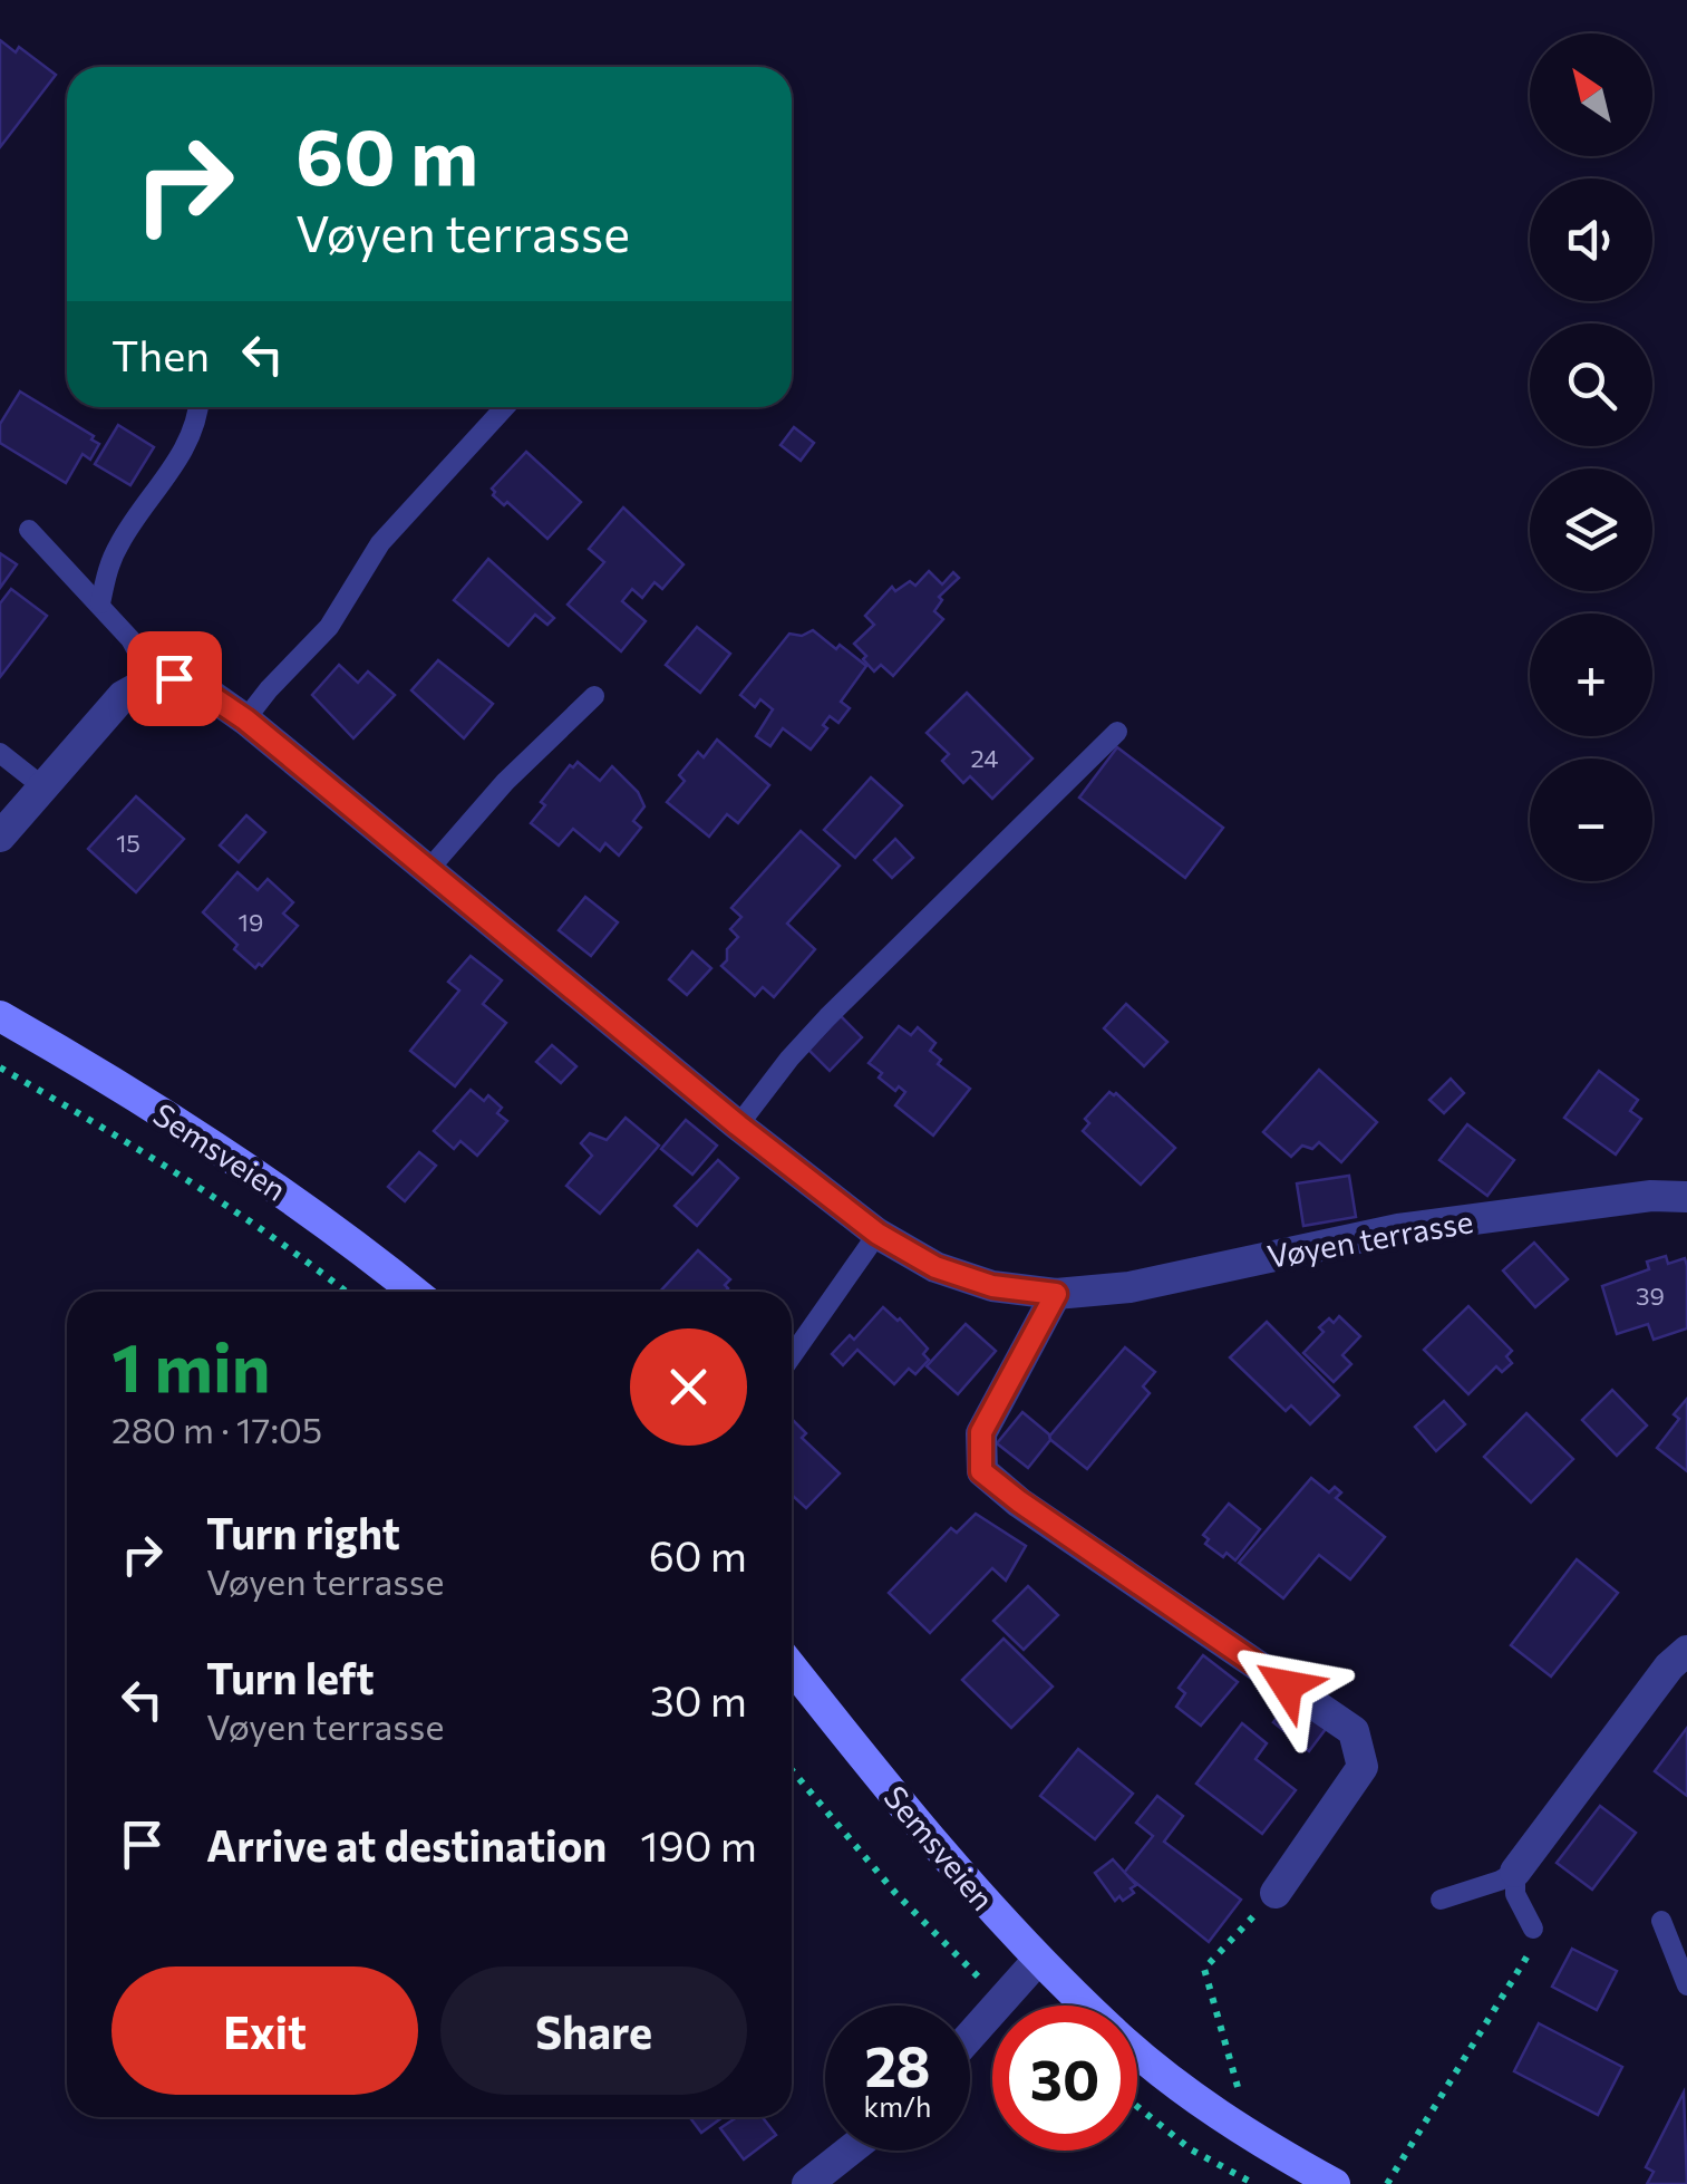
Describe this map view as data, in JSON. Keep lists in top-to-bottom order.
{
  "streets": {
    "main road": ["Semsveien"],
    "street": ["Vøyen terrasse"]
  },
  "house_numbers": [
    "24",
    "15",
    "19",
    "39"
  ],
  "north": "top left",
  "page": {
    "map_buttons": ["+", "−"],
    "turn": ["60 m", "Vøyen terrasse"],
    "then": "Then",
    "heading": ["1 min", "280 m · 17:05"],
    "list": [
      {
        "name": "Turn right",
        "note": "Vøyen terrasse",
        "value": "60 m"
      },
      {
        "name": "Turn left",
        "note": "Vøyen terrasse",
        "value": "30 m"
      },
      {
        "name": "Arrive at destination",
        "value": "190 m"
      }
    ],
    "buttons": ["Exit", "Share"],
    "speed": "28 km/h",
    "limit": "30"
  }
}
